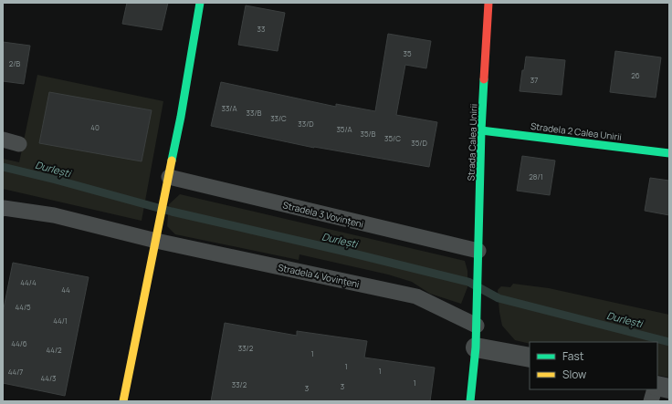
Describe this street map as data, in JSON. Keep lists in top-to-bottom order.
{
  "streets": {
    "street": ["Stradela 2 Calea Unirii", "Strada Calea Unirii"],
    "lane": ["Stradela 3 Vovințeni", "Stradela 4 Vovințeni"]
  },
  "crossings": [
    ["Stradela 2 Calea Unirii", "Strada Calea Unirii"],
    ["Strada Calea Unirii", "Stradela 3 Vovințeni"],
    ["Strada Calea Unirii", "Stradela 4 Vovințeni"]
  ],
  "water": ["Durlești"],
  "house_numbers": [
    "33",
    "35",
    "2/B",
    "26",
    "37",
    "33/A",
    "33/B",
    "33/C",
    "33/D",
    "40",
    "35/A",
    "35/B",
    "35/C",
    "35/D",
    "28/1",
    "44/4",
    "44",
    "44/5",
    "44/1",
    "44/6",
    "33/2",
    "44/2",
    "1",
    "1",
    "1",
    "44/7",
    "44/3",
    "1",
    "33/2",
    "3",
    "3"
  ],
  "legend": ["Fast", "Slow"]
}
